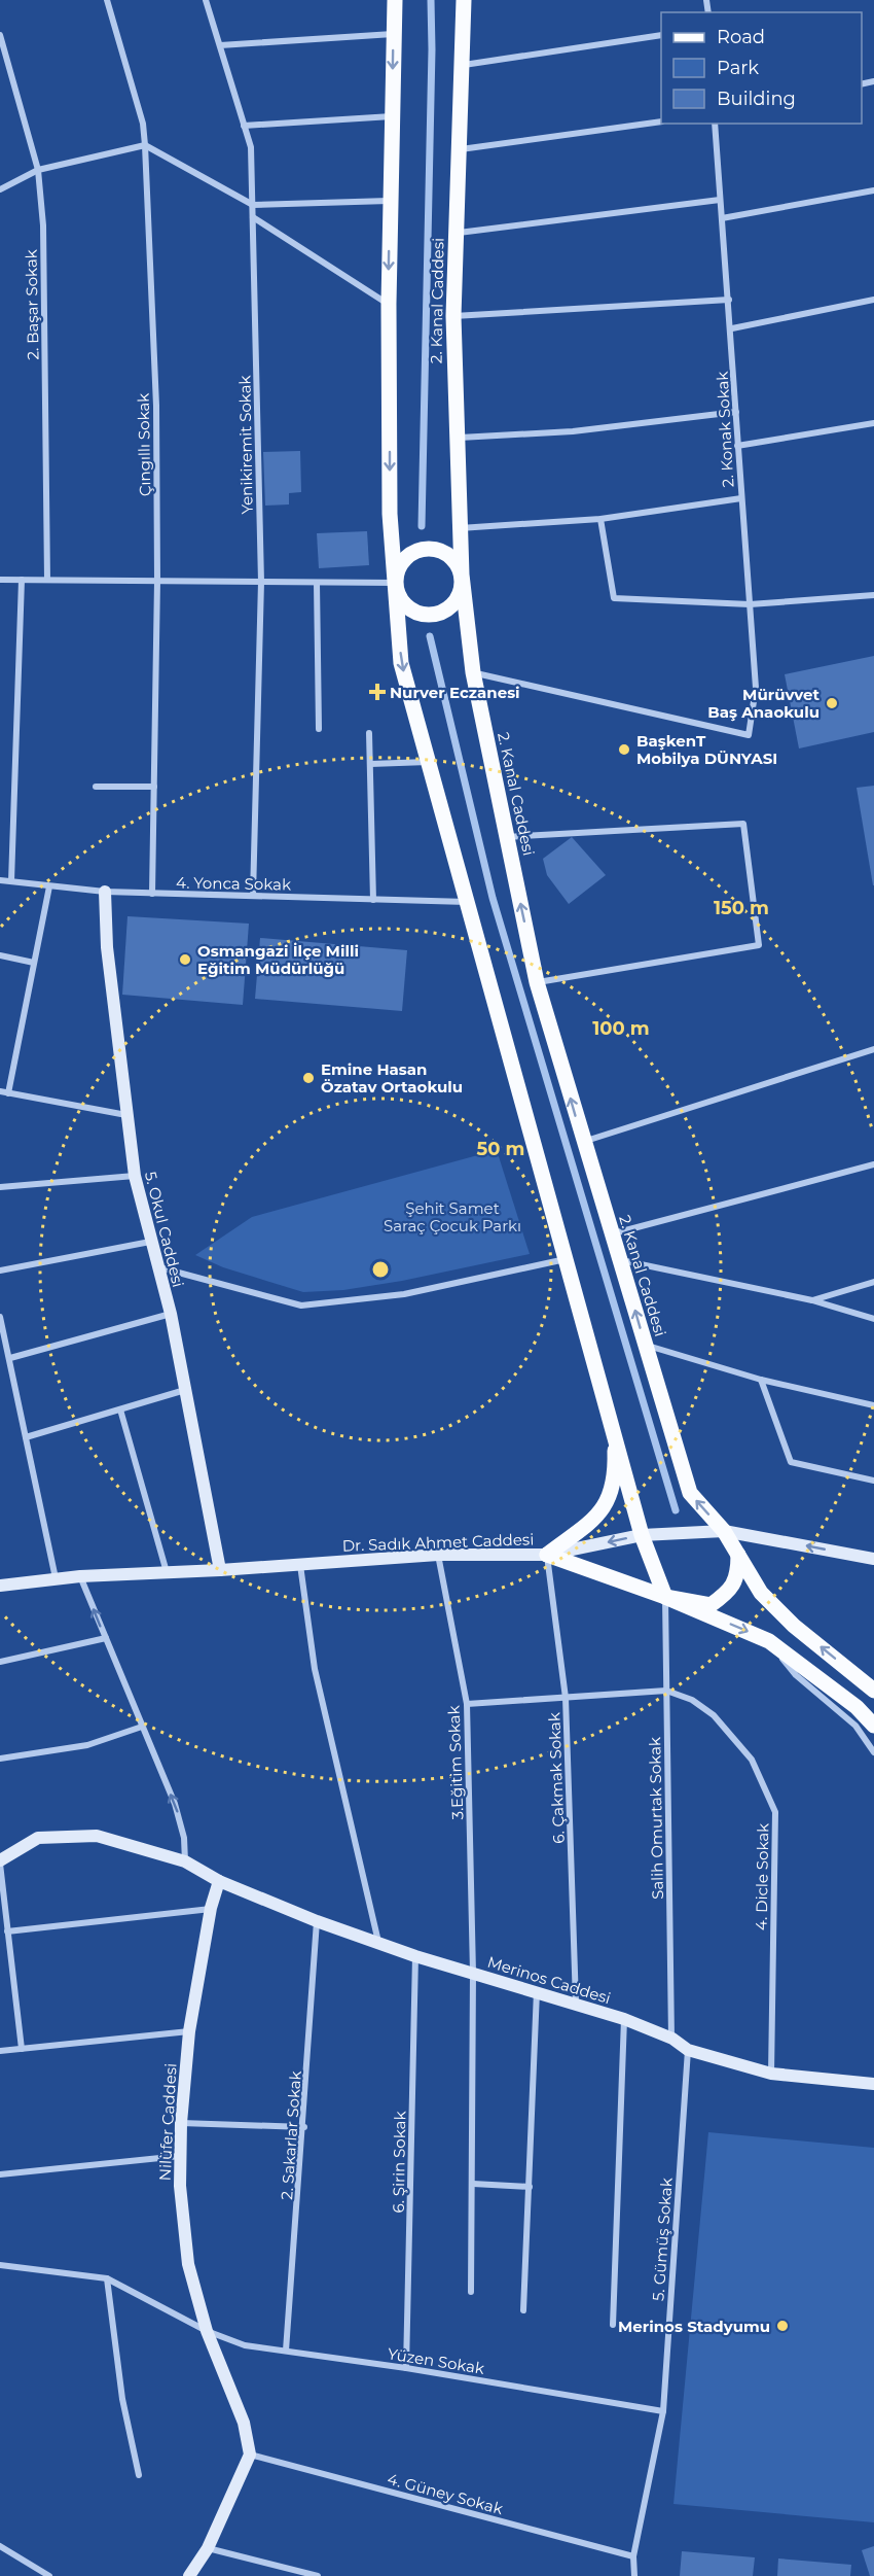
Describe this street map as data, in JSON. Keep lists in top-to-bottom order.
{
  "streets": {
    "main road": [
      "2. Kanal Caddesi",
      "5. Okul Caddesi",
      "Dr. Sadık Ahmet Caddesi",
      "Merinos Caddesi",
      "Nilüfer Caddesi"
    ],
    "street": [
      "2. Başar Sokak",
      "2. Konak Sokak",
      "Çıngıllı Sokak",
      "Yenikiremit Sokak",
      "4. Yonca Sokak",
      "3.Eğitim Sokak",
      "6. Çakmak Sokak",
      "Salih Omurtak Sokak",
      "4. Dicle Sokak",
      "2. Sakarlar Sokak",
      "6. Şirin Sokak",
      "5. Gümüş Sokak",
      "Yüzen Sokak",
      "4. Güney Sokak"
    ]
  },
  "crossings": [
    ["2. Kanal Caddesi", "2. Konak Sokak"],
    ["2. Kanal Caddesi", "Dr. Sadık Ahmet Caddesi"],
    ["Çıngıllı Sokak", "4. Yonca Sokak"],
    ["Yenikiremit Sokak", "4. Yonca Sokak"],
    ["4. Yonca Sokak", "5. Okul Caddesi"],
    ["5. Okul Caddesi", "Dr. Sadık Ahmet Caddesi"],
    ["Dr. Sadık Ahmet Caddesi", "3.Eğitim Sokak"],
    ["Dr. Sadık Ahmet Caddesi", "6. Çakmak Sokak"],
    ["3.Eğitim Sokak", "Merinos Caddesi"],
    ["6. Çakmak Sokak", "Merinos Caddesi"],
    ["Salih Omurtak Sokak", "4. Dicle Sokak"],
    ["Salih Omurtak Sokak", "Merinos Caddesi"],
    ["4. Dicle Sokak", "Merinos Caddesi"],
    ["Merinos Caddesi", "Nilüfer Caddesi"],
    ["Merinos Caddesi", "2. Sakarlar Sokak"],
    ["Merinos Caddesi", "6. Şirin Sokak"],
    ["Merinos Caddesi", "5. Gümüş Sokak"],
    ["Nilüfer Caddesi", "Yüzen Sokak"],
    ["Nilüfer Caddesi", "4. Güney Sokak"],
    ["2. Sakarlar Sokak", "Yüzen Sokak"],
    ["6. Şirin Sokak", "Yüzen Sokak"],
    ["5. Gümüş Sokak", "Yüzen Sokak"],
    ["5. Gümüş Sokak", "4. Güney Sokak"]
  ],
  "parks": ["Şehit Samet Saraç Çocuk Parkı"],
  "places": {
    "health": ["Nurver Eczanesi"],
    "other": [
      "Mürüvvet Baş Anaokulu",
      "BaşkenT Mobilya DÜNYASI",
      "Osmangazi İlçe Milli Eğitim Müdürlüğü",
      "Emine Hasan Özatav Ortaokulu",
      "Merinos Stadyumu"
    ]
  },
  "legend": ["Road", "Park", "Building"],
  "rings": ["150 m", "100 m", "50 m"]
}
